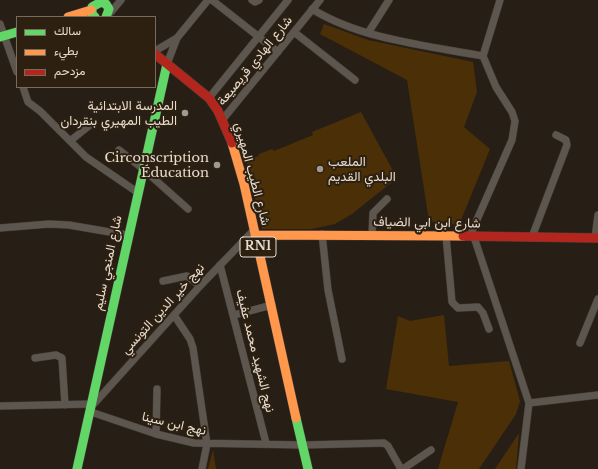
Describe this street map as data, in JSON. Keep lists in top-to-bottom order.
{
  "streets": {
    "street": [
      "شارع الهادي قريصيعة",
      "شارع الطيب المهيري",
      "شارع ابن ابي الضياف",
      "RN1",
      "شارع المنجي سليم",
      "نهج خير الدين التونسي",
      "نهج الشهيد محمد عفيف",
      "نهج ابن سينا"
    ]
  },
  "crossings": [
    ["شارع الهادي قريصيعة", "شارع الطيب المهيري"],
    ["شارع الطيب المهيري", "شارع ابن ابي الضياف"],
    ["شارع الطيب المهيري", "شارع المنجي سليم"],
    ["شارع الطيب المهيري", "نهج خير الدين التونسي"],
    ["شارع الطيب المهيري", "نهج ابن سينا"],
    ["شارع ابن ابي الضياف", "نهج خير الدين التونسي"],
    ["شارع المنجي سليم", "نهج خير الدين التونسي"],
    ["شارع المنجي سليم", "نهج ابن سينا"],
    ["نهج خير الدين التونسي", "نهج الشهيد محمد عفيف"],
    ["نهج خير الدين التونسي", "نهج ابن سينا"],
    ["نهج الشهيد محمد عفيف", "نهج ابن سينا"]
  ],
  "places": ["المدرسة الابتدائية الطيب المهيري بنقردان", "Circonscription Éducation", "الملعب البلدي القديم"],
  "legend": ["سالك", "بطيء", "مزدحم"]
}
